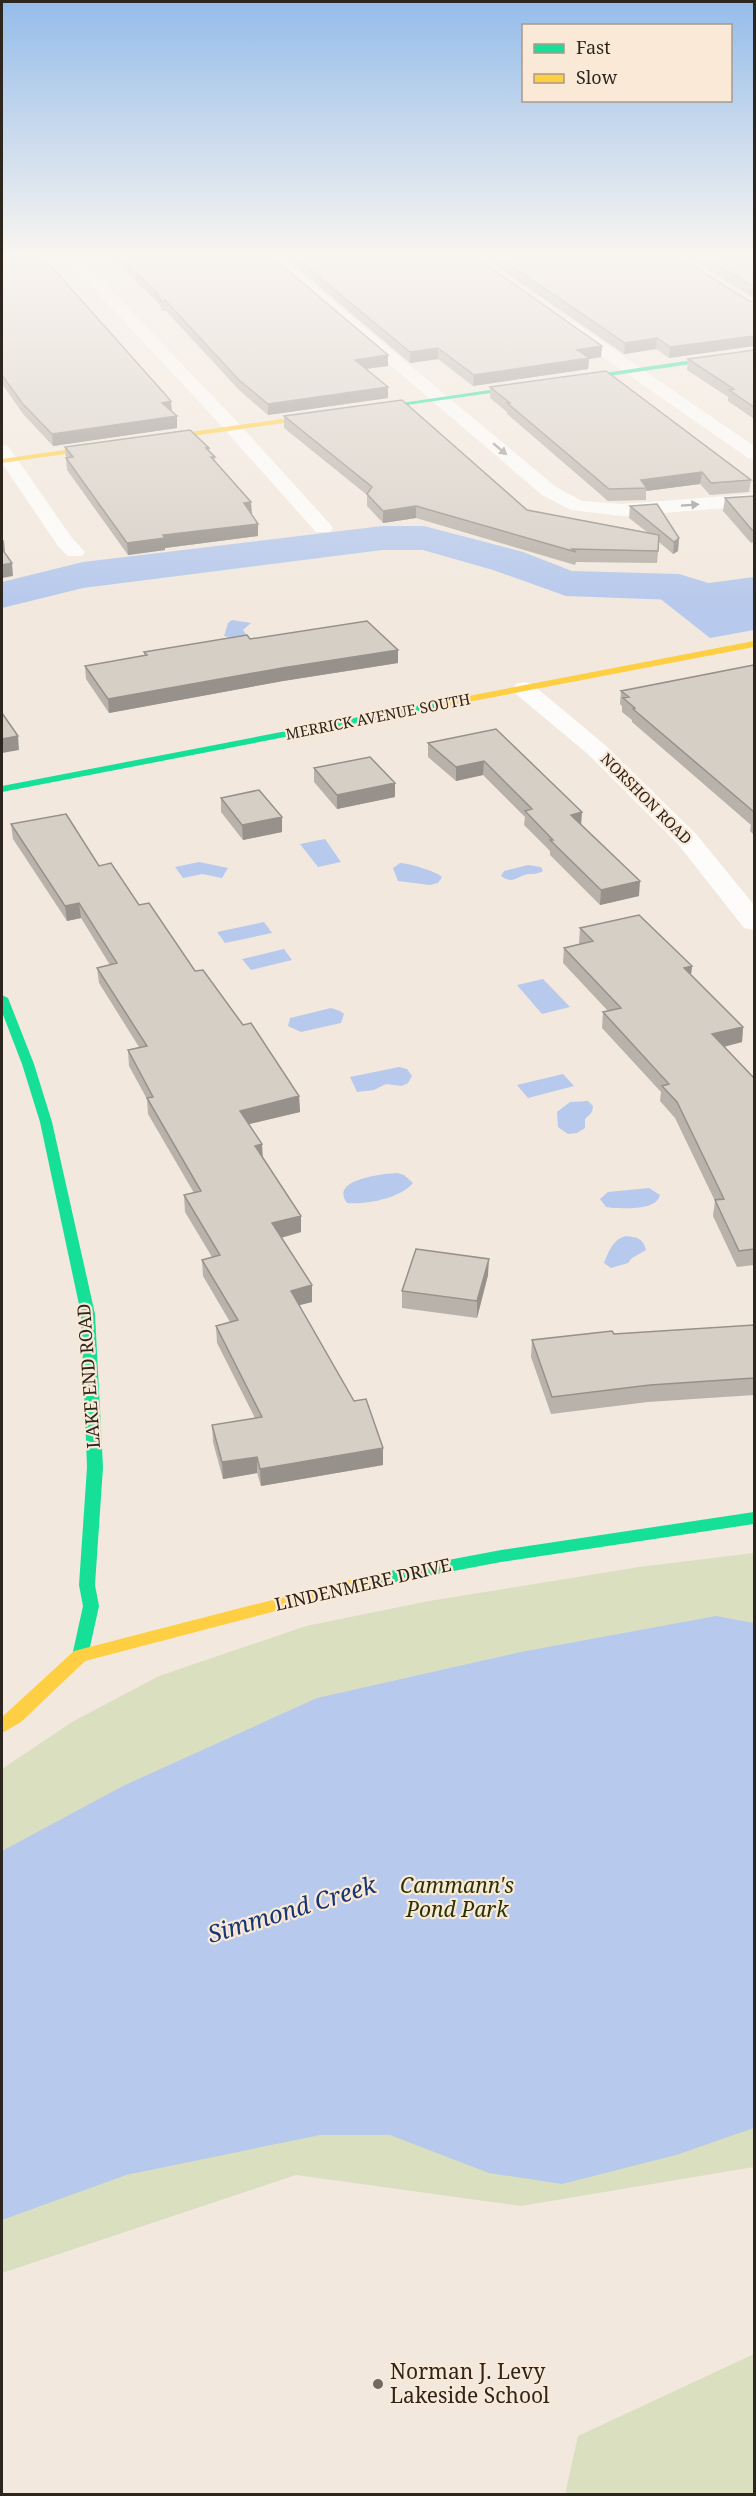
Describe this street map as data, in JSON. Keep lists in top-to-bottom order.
{
  "streets": {
    "street": [
      "MERRICK AVENUE SOUTH",
      "NORSHON ROAD",
      "LAKE END ROAD",
      "LINDENMERE DRIVE"
    ]
  },
  "crossings": [
    ["MERRICK AVENUE SOUTH", "NORSHON ROAD"],
    ["LAKE END ROAD", "LINDENMERE DRIVE"]
  ],
  "water": ["Simmond Creek"],
  "parks": ["Cammann's Pond Park"],
  "places": ["Norman J. Levy Lakeside School"],
  "legend": ["Fast", "Slow"]
}
